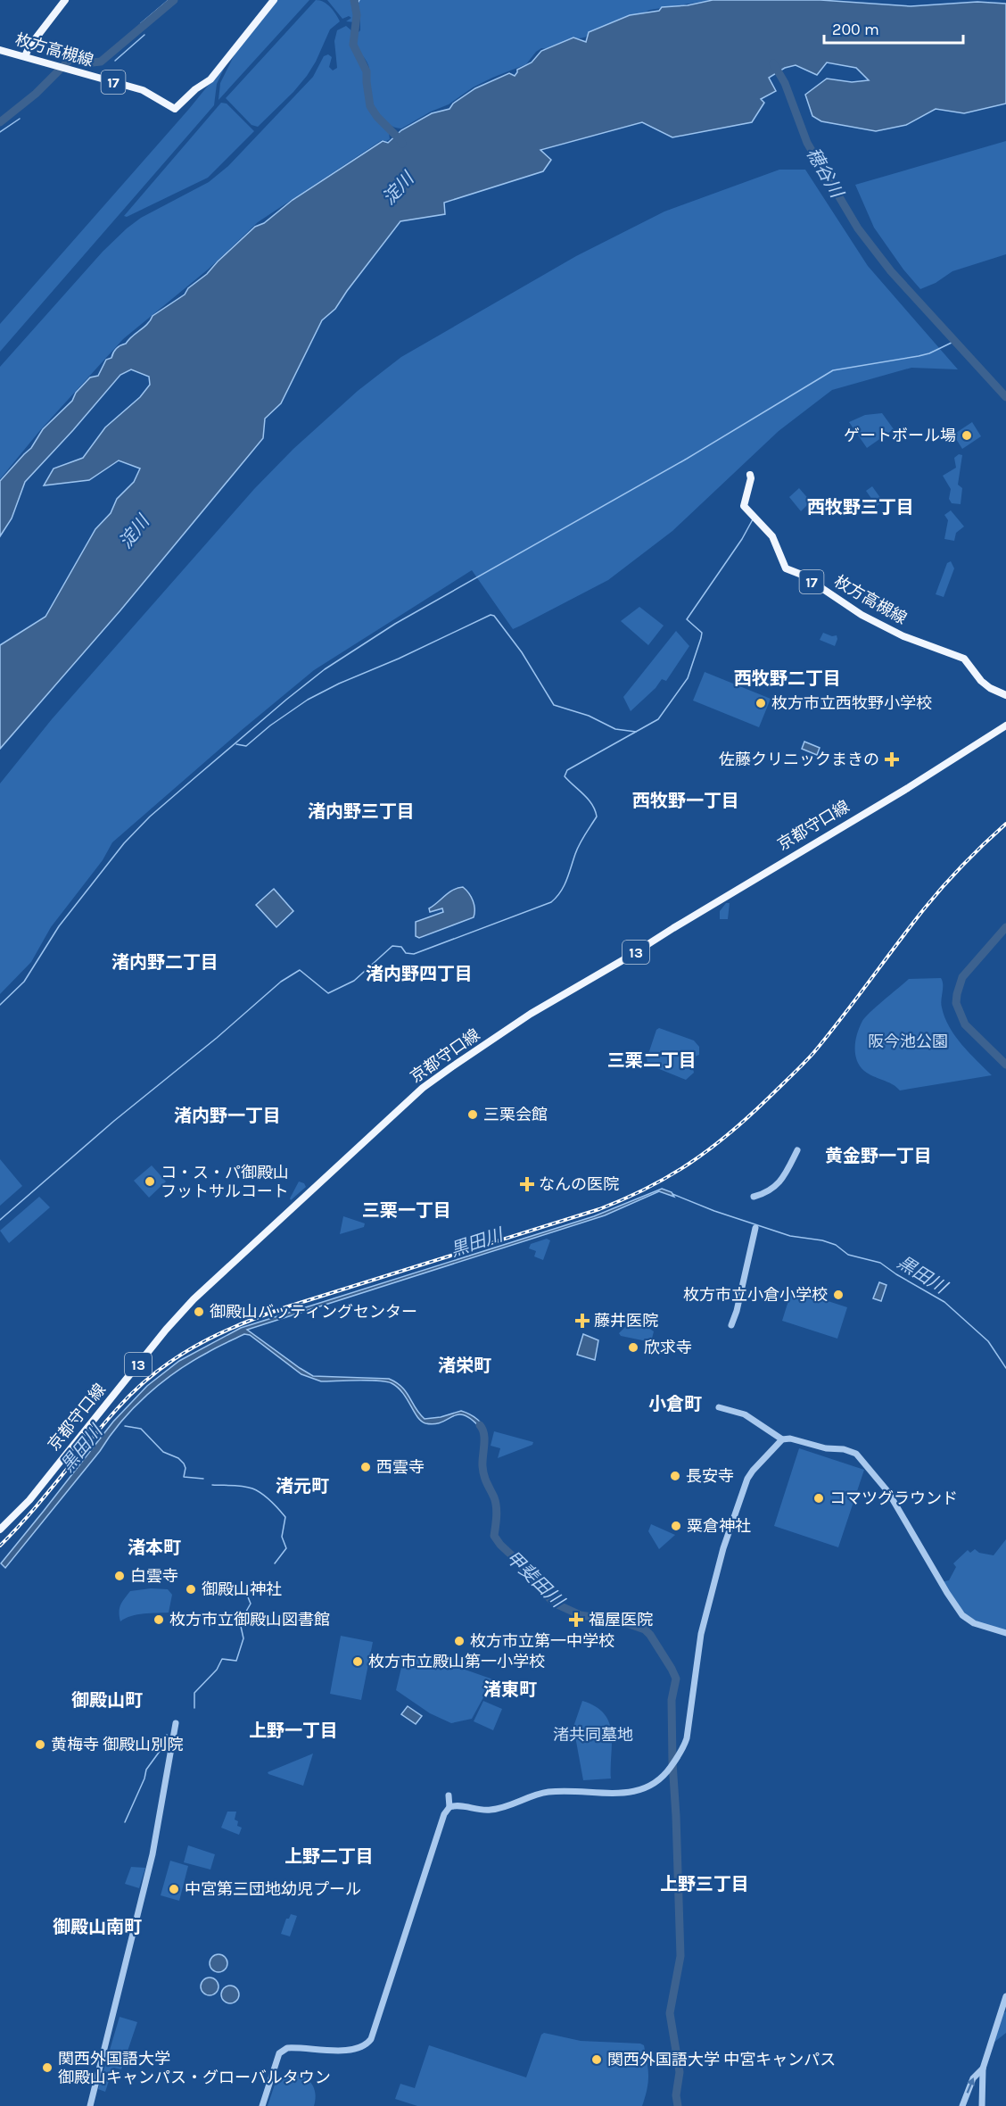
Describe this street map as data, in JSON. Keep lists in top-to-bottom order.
{
  "streets": {
    "main road": [
      "枚方高槻線",
      "17",
      "京都守口線",
      "13"
    ]
  },
  "districts": [
    "西牧野三丁目",
    "西牧野二丁目",
    "西牧野一丁目",
    "渚内野三丁目",
    "渚内野二丁目",
    "渚内野四丁目",
    "三栗二丁目",
    "渚内野一丁目",
    "黄金野一丁目",
    "三栗一丁目",
    "渚栄町",
    "小倉町",
    "渚元町",
    "渚本町",
    "渚東町",
    "御殿山町",
    "上野一丁目",
    "上野二丁目",
    "上野三丁目",
    "御殿山南町"
  ],
  "water": [
    "穂谷川",
    "淀川",
    "黒田川",
    "甲斐田川"
  ],
  "parks": ["阪今池公園", "渚共同墓地"],
  "places": {
    "other": [
      "ゲートボール場",
      "枚方市立西牧野小学校",
      "三栗会館",
      "コ・ス・パ御殿山 フットサルコート",
      "枚方市立小倉小学校",
      "御殿山バッティングセンター",
      "欣求寺",
      "西雲寺",
      "長安寺",
      "コマツグラウンド",
      "粟倉神社",
      "白雲寺",
      "御殿山神社",
      "枚方市立御殿山図書館",
      "枚方市立第一中学校",
      "枚方市立殿山第一小学校",
      "黄梅寺 御殿山別院",
      "中宮第三団地幼児プール",
      "関西外国語大学 中宮キャンパス",
      "関西外国語大学 御殿山キャンパス・グローバルタウン"
    ],
    "health": [
      "佐藤クリニックまきの",
      "なんの医院",
      "藤井医院",
      "福屋医院"
    ]
  },
  "scale_bar": "200 m"
}
